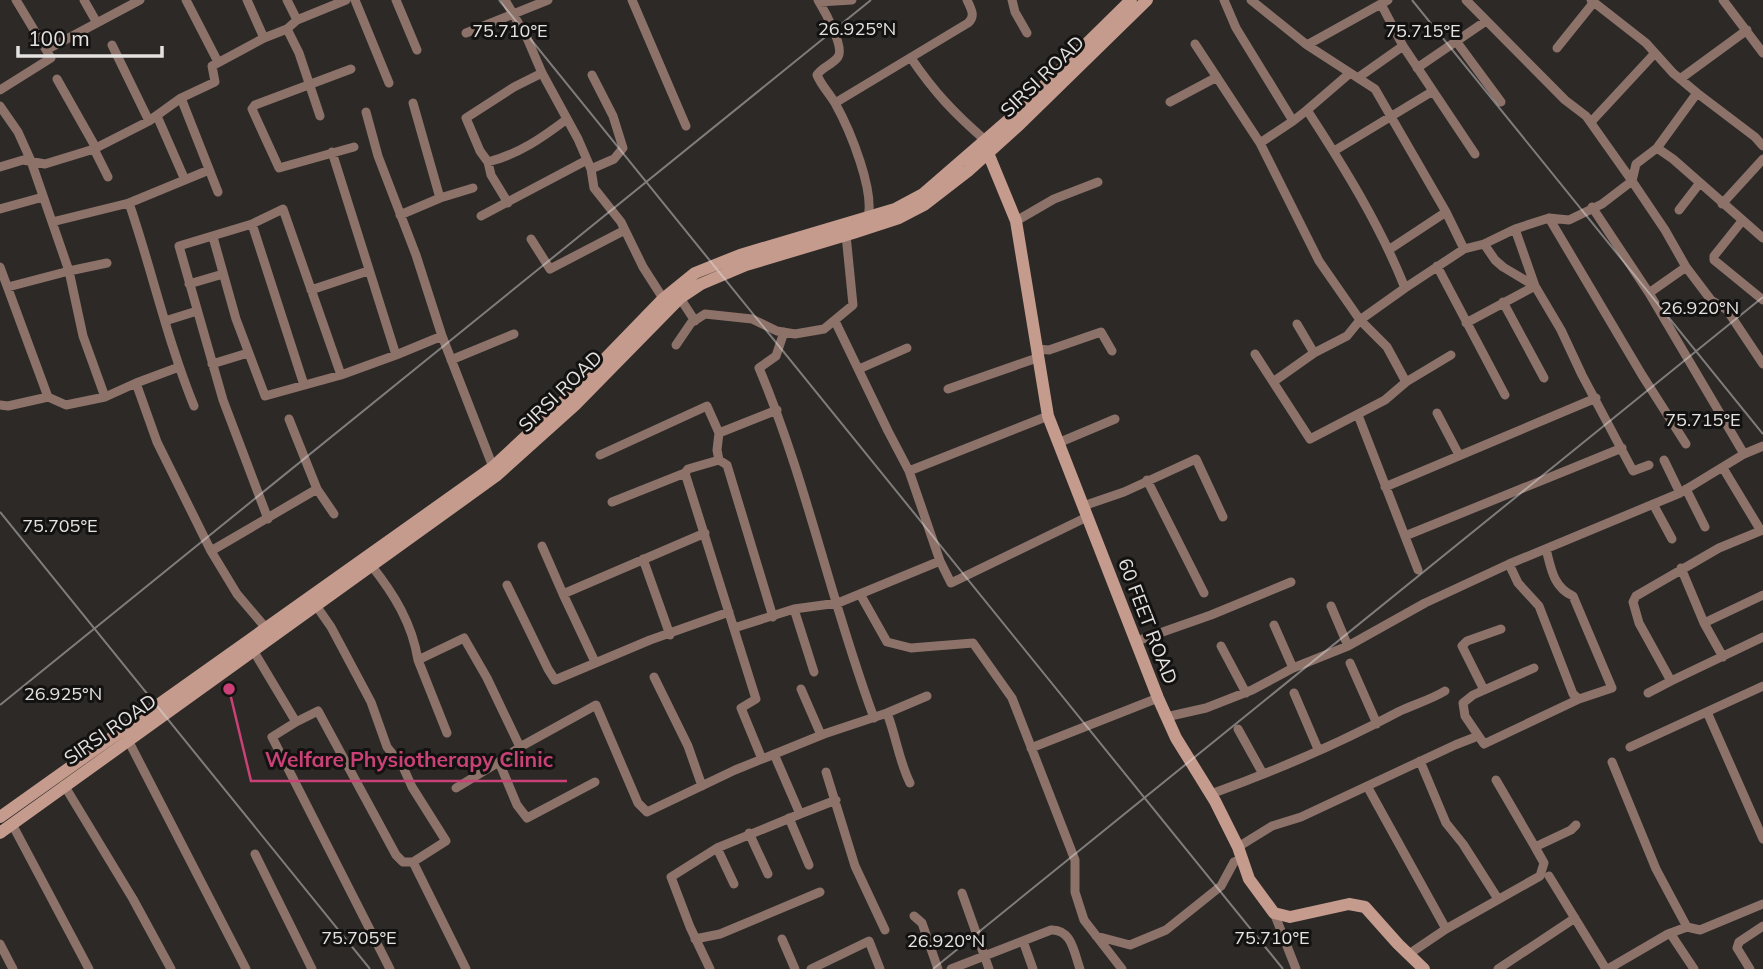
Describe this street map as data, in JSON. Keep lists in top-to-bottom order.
{
  "streets": {
    "main road": ["SIRSI ROAD", "60 FEET ROAD"]
  },
  "crossings": [
    ["SIRSI ROAD", "60 FEET ROAD"]
  ],
  "places": ["Welfare Physiotherapy Clinic"],
  "scale_bar": "100 m",
  "coordinates": [
    "26.925°N",
    "75.715°E",
    "75.710°E",
    "26.920°N",
    "75.705°E"
  ]
}
